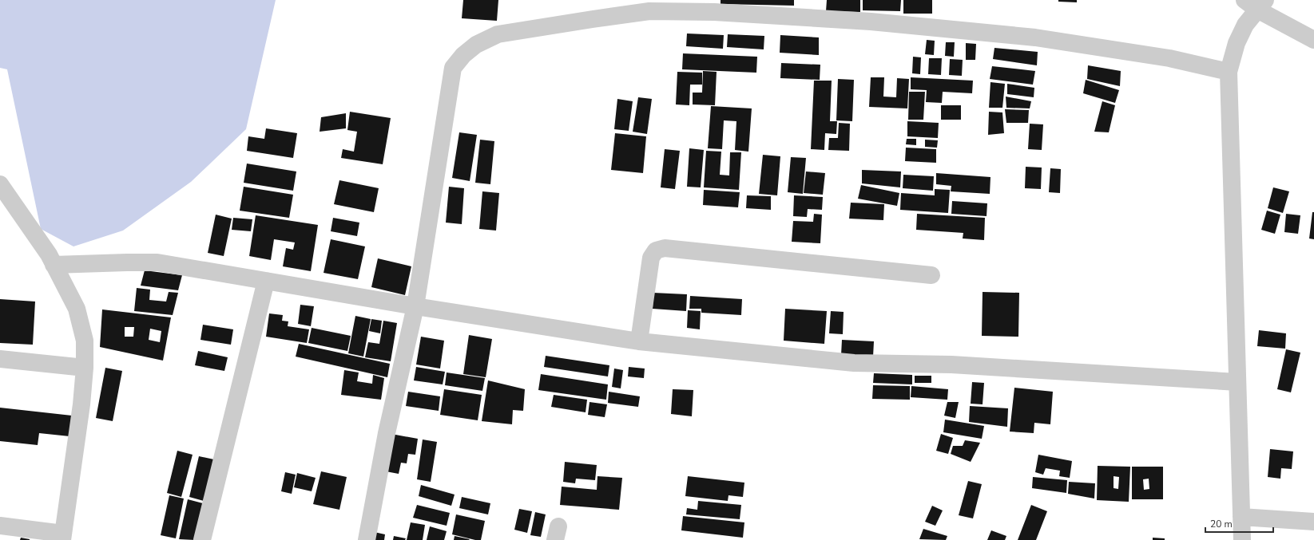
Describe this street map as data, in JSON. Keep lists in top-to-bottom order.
{
  "scale_bar": "20 m"
}
